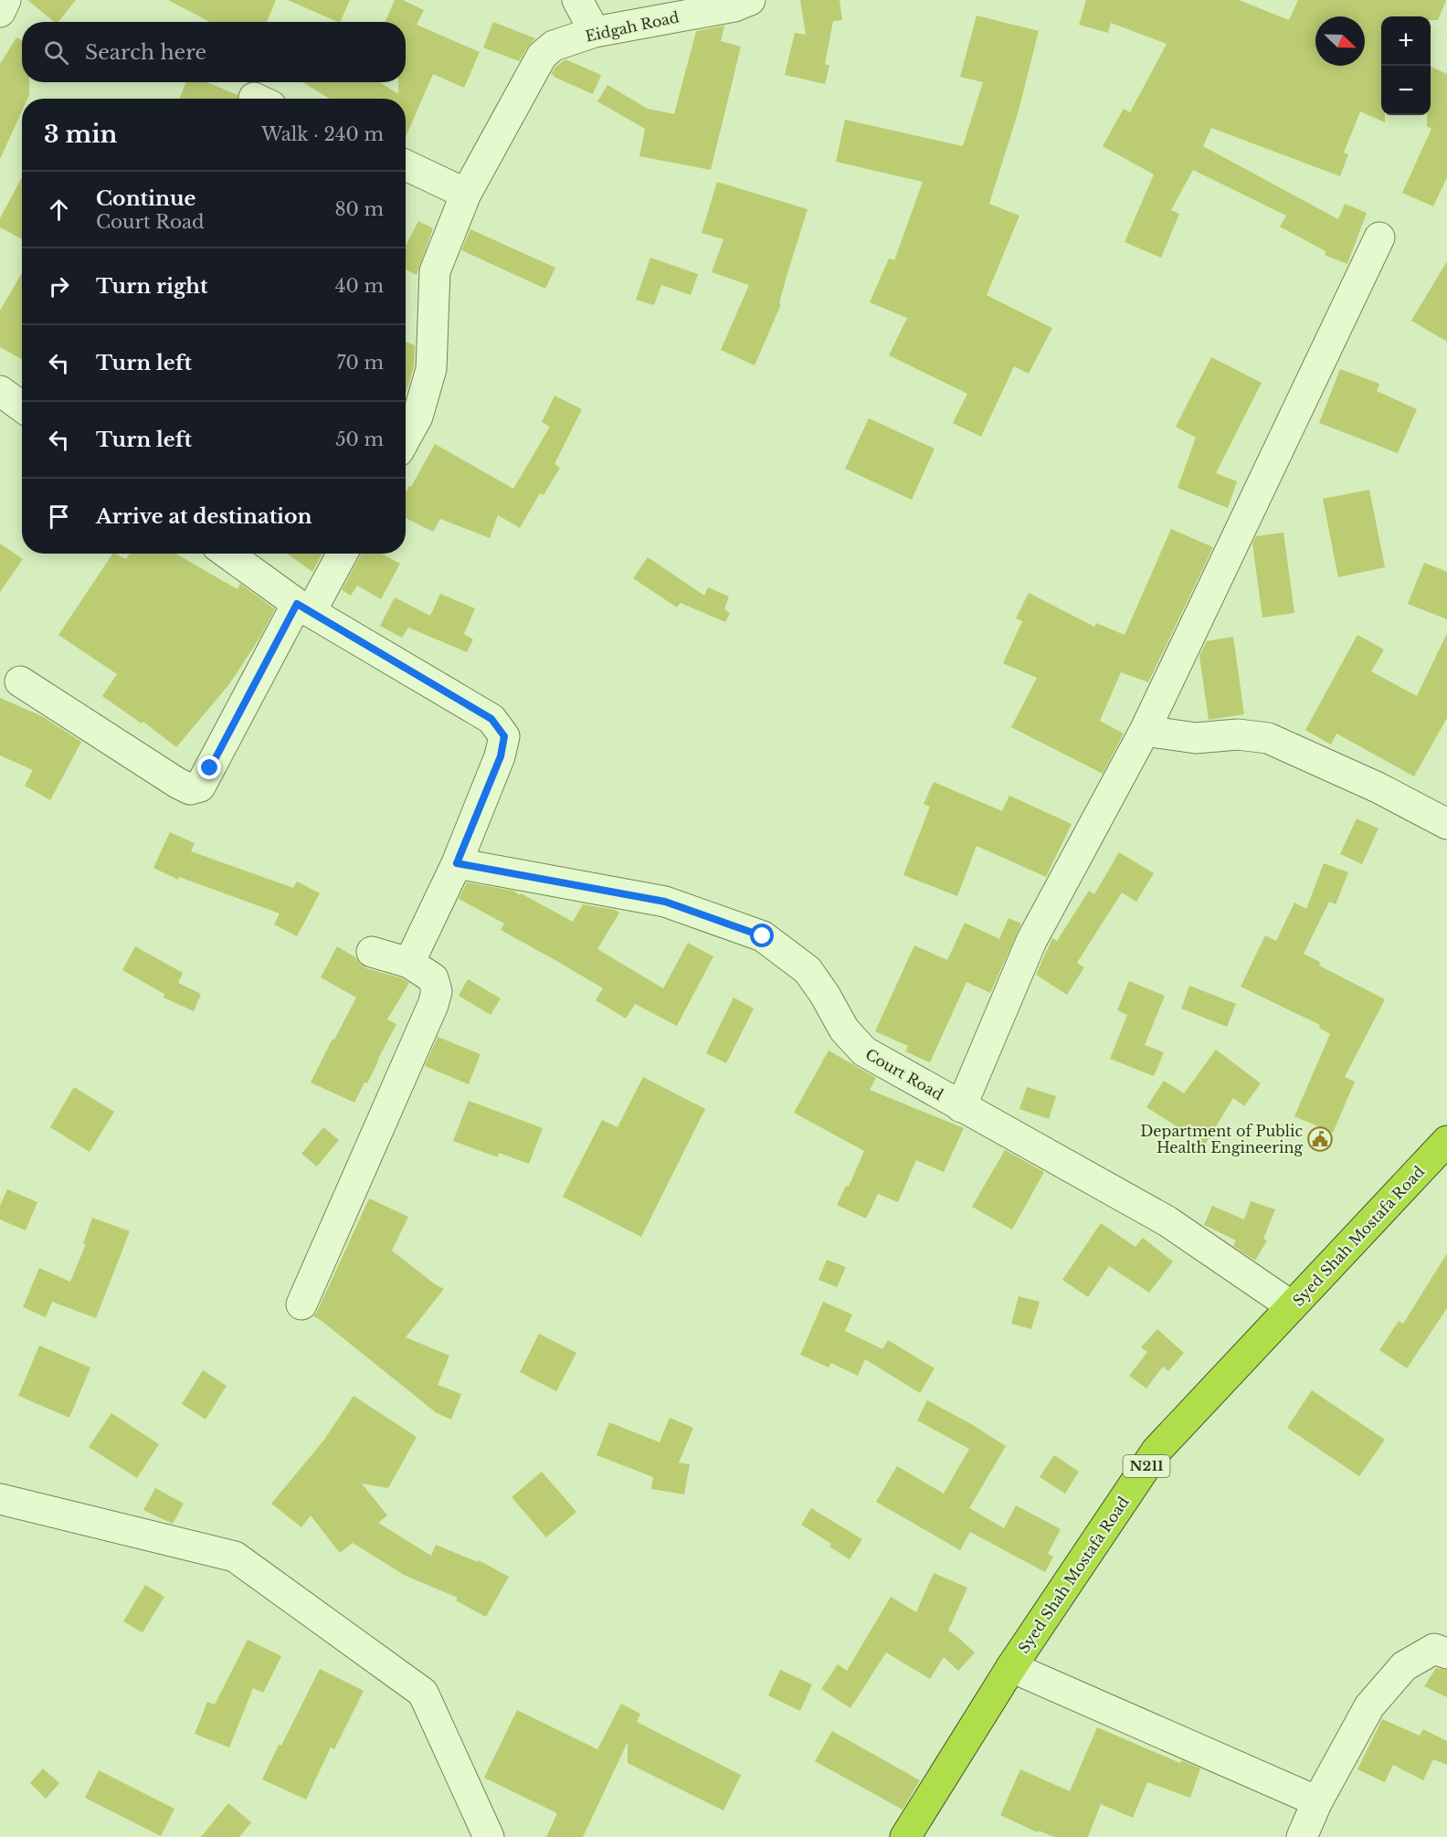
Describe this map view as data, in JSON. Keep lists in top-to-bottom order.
{
  "streets": {
    "highway": ["Syed Shah Mostafa Road", "N211"],
    "street": ["Eidgah Road", "Court Road"]
  },
  "crossings": [
    ["Court Road", "Syed Shah Mostafa Road"]
  ],
  "places": {
    "public building": ["Department of Public Health Engineering"]
  },
  "north": "bottom right",
  "page": {
    "map_buttons": ["+", "−"],
    "search": "Search here",
    "heading": ["3 min", "Walk · 240 m"],
    "list": [
      ["Continue", "Court Road", "80 m"],
      ["Turn right", "40 m"],
      ["Turn left", "70 m"],
      ["Turn left", "50 m"],
      "Arrive at destination"
    ]
  }
}
